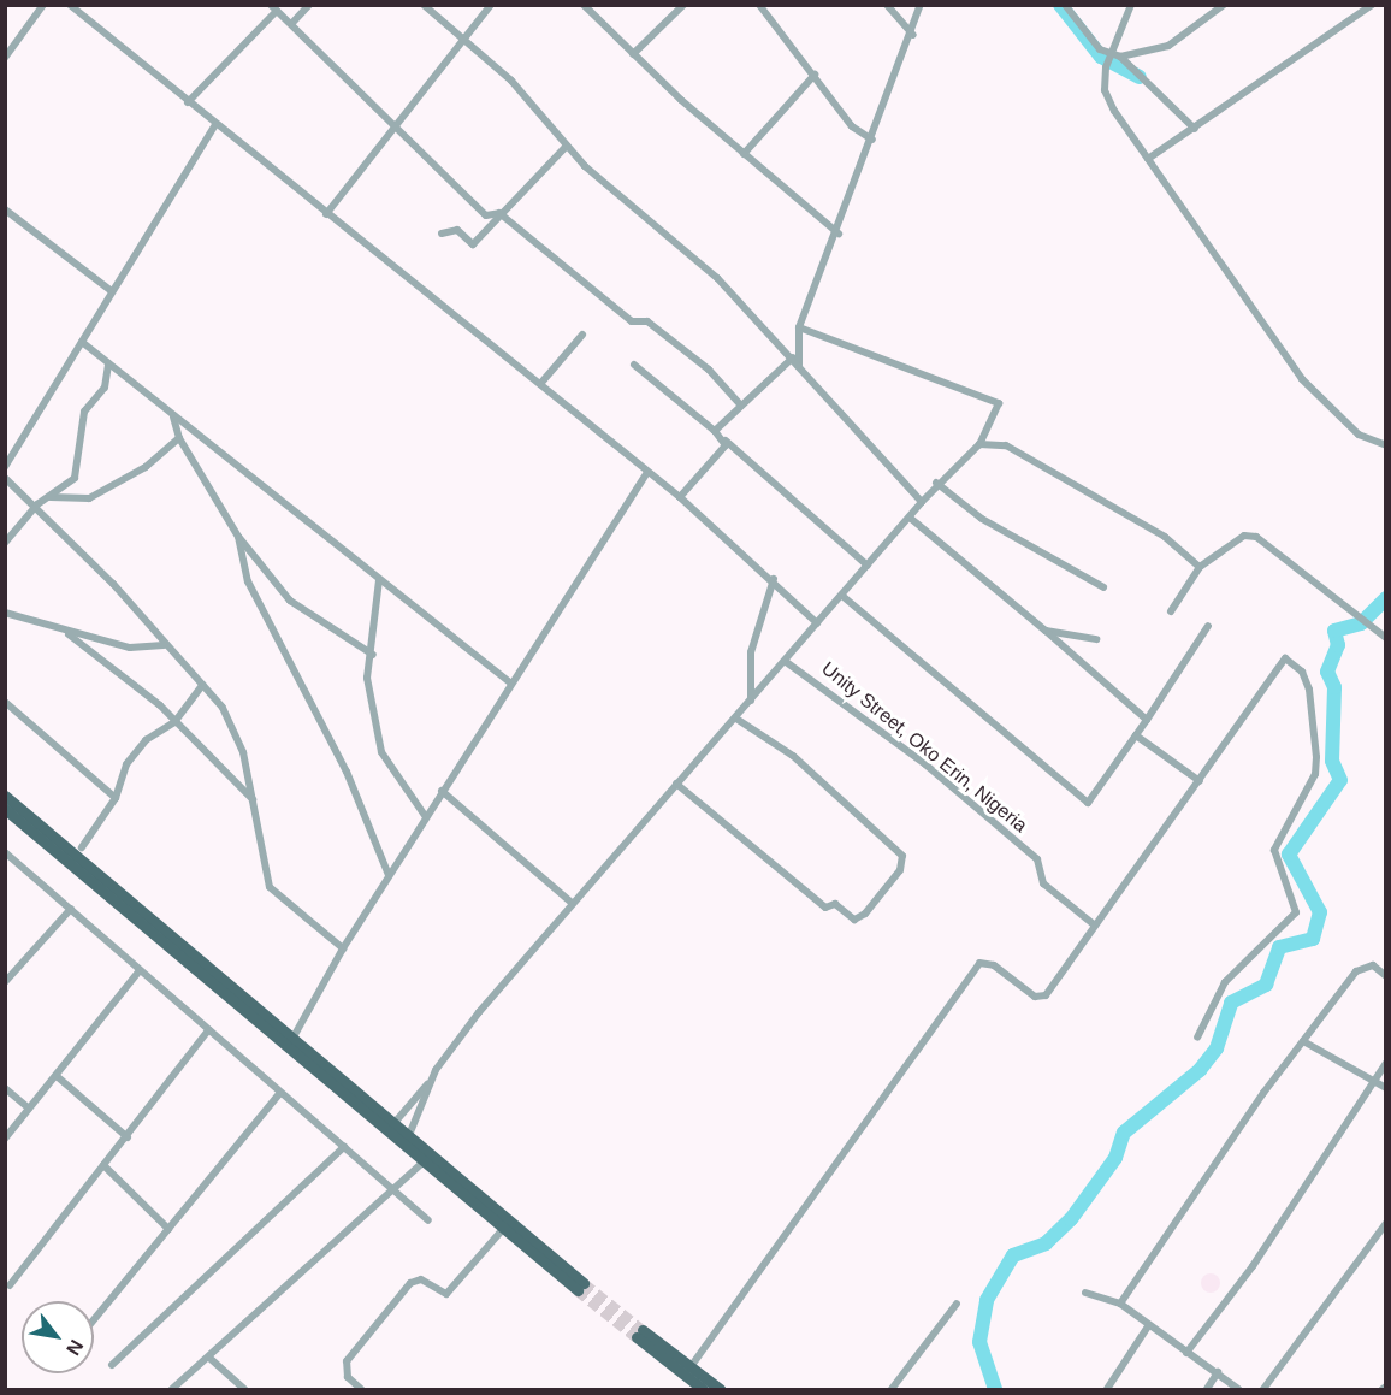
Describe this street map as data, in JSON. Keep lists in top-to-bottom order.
{
  "streets": {
    "street": ["Unity Street, Oko Erin, Nigeria"]
  },
  "north": "bottom right"
}
